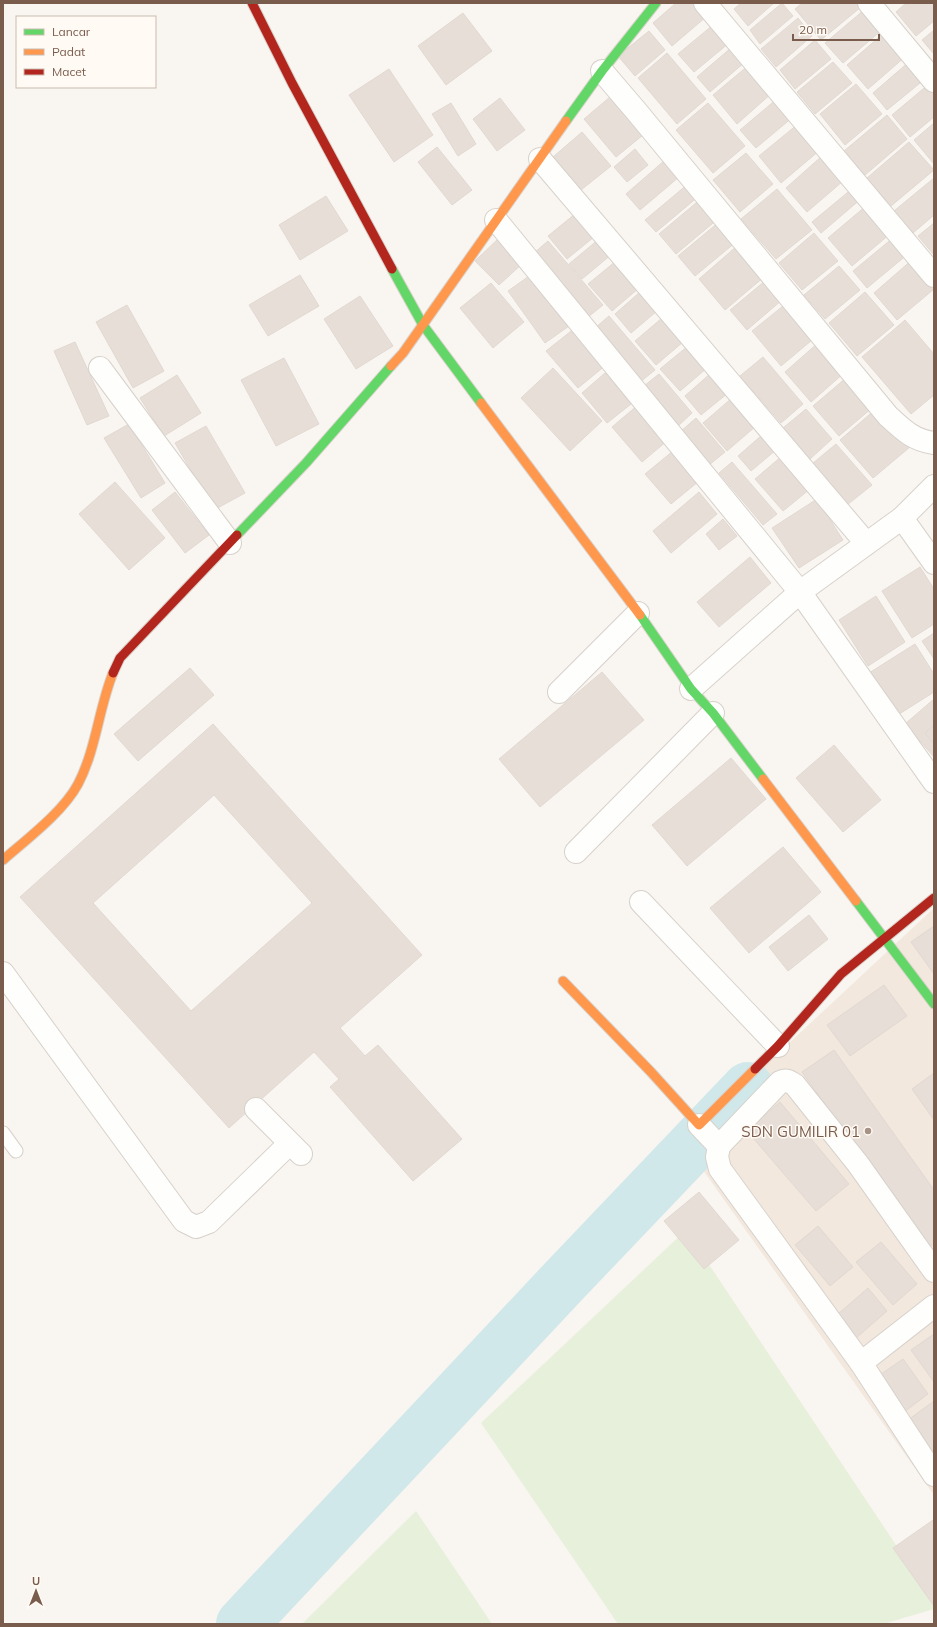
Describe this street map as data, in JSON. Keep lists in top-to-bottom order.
{
  "places": ["SDN GUMILIR 01"],
  "legend": ["Lancar", "Padat", "Macet"],
  "scale_bar": "20 m",
  "north": "top"
}
